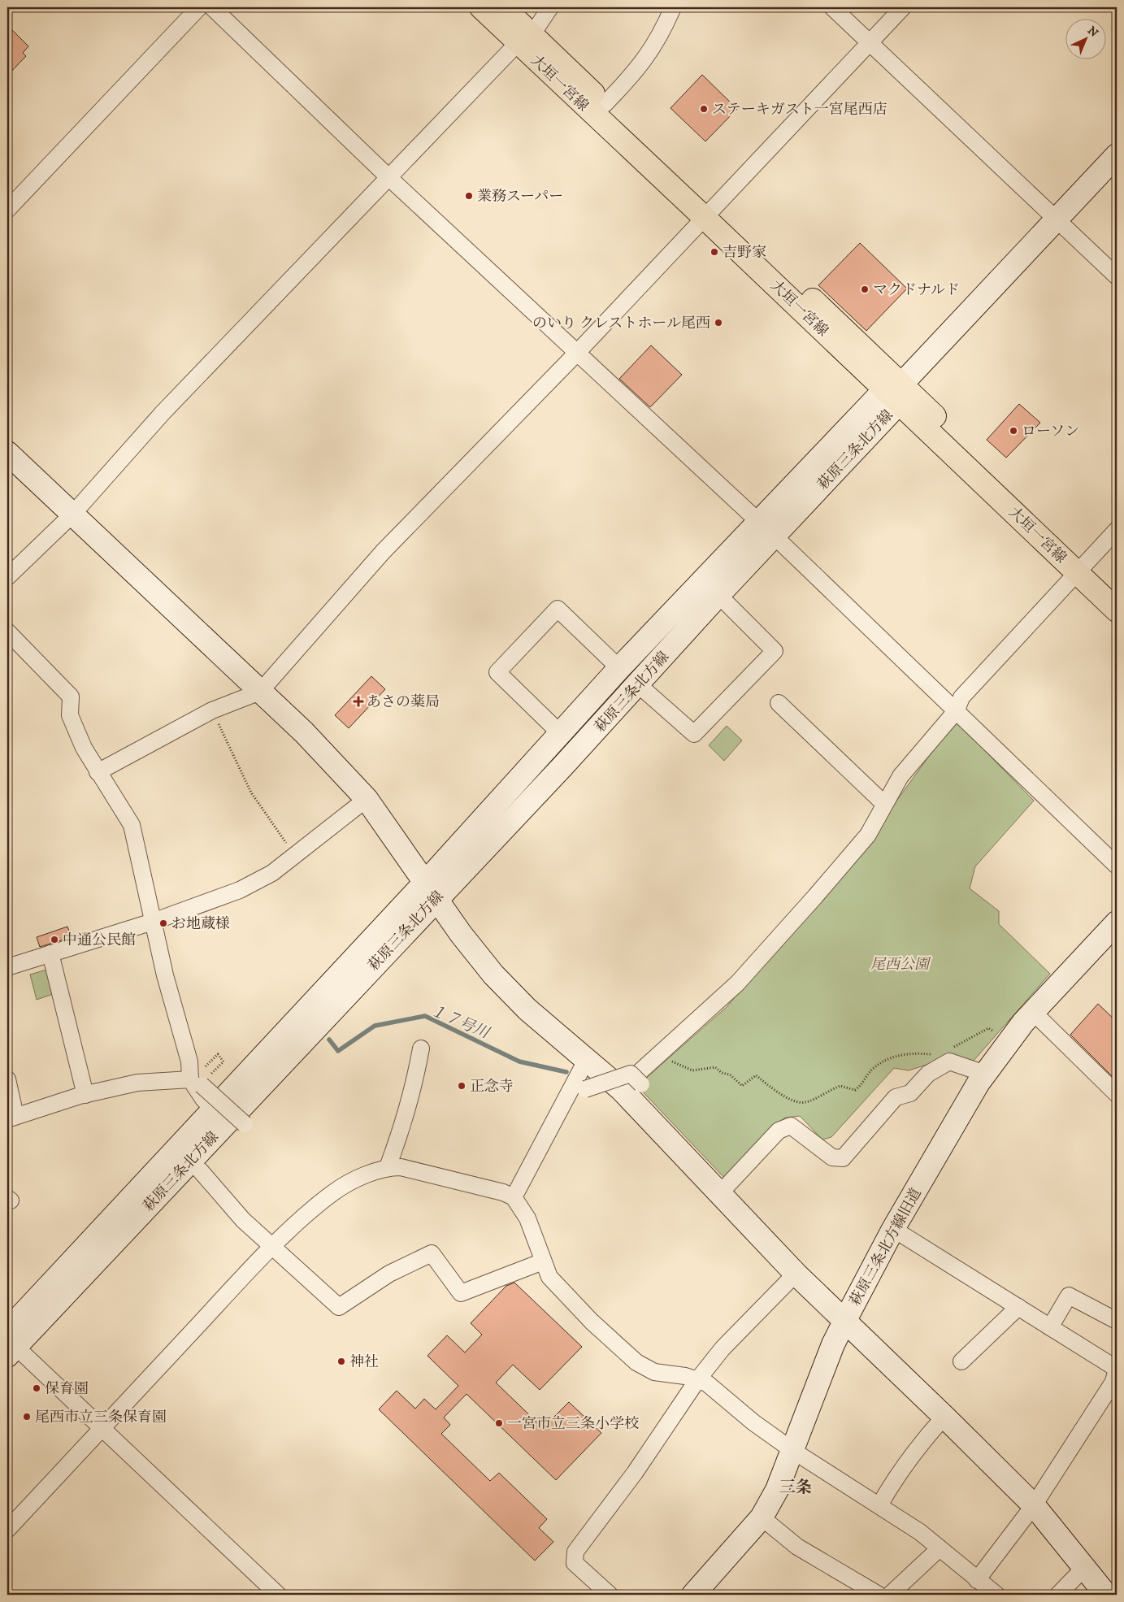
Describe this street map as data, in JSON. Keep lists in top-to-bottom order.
{
  "streets": {
    "main road": ["大垣一宮線"],
    "street": ["萩原三条北方線", "萩原三条北方線旧道"]
  },
  "crossings": [
    ["大垣一宮線", "萩原三条北方線"]
  ],
  "districts": ["三条"],
  "water": ["１７号川"],
  "parks": ["尾西公園"],
  "places": {
    "other": [
      "ステーキガスト一宮尾西店",
      "業務スーパー",
      "吉野家",
      "マクドナルド",
      "のいり クレストホール尾西",
      "ローソン",
      "お地蔵様",
      "中通公民館",
      "正念寺",
      "神社",
      "保育園",
      "尾西市立三条保育園",
      "一宮市立三条小学校"
    ],
    "health": ["あさの薬局"]
  },
  "north": "top right"
}
